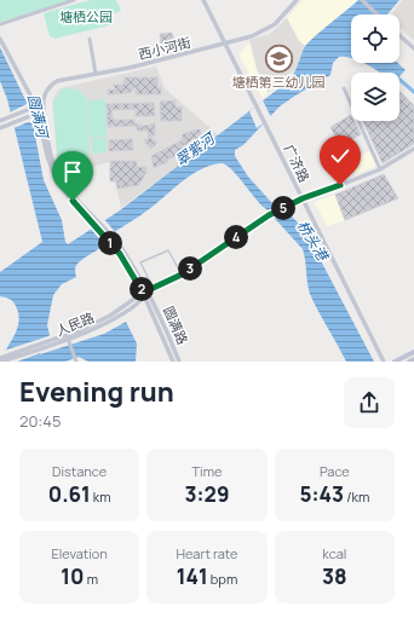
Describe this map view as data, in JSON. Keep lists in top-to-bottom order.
{
  "streets": {
    "street": [
      "西小河街",
      "广济路",
      "人民路",
      "圆满路"
    ]
  },
  "crossings": [
    ["西小河街", "广济路"],
    ["西小河街", "圆满路"],
    ["广济路", "人民路"],
    ["人民路", "圆满路"]
  ],
  "water": ["圆满河", "翠紫河", "桥头港"],
  "parks": ["塘栖公园"],
  "places": {
    "school or university": ["塘栖第三幼儿园"]
  },
  "page": {
    "pins": [
      "5",
      "4",
      "1",
      "3",
      "2"
    ],
    "heading": ["Evening run", "20:45"],
    "stats": [
      ["Distance", "0.61 km"],
      ["Time", "3:29"],
      ["Pace", "5:43 /km"],
      ["Elevation", "10 m"],
      ["Heart rate", "141 bpm"],
      ["kcal", "38"]
    ]
  }
}
